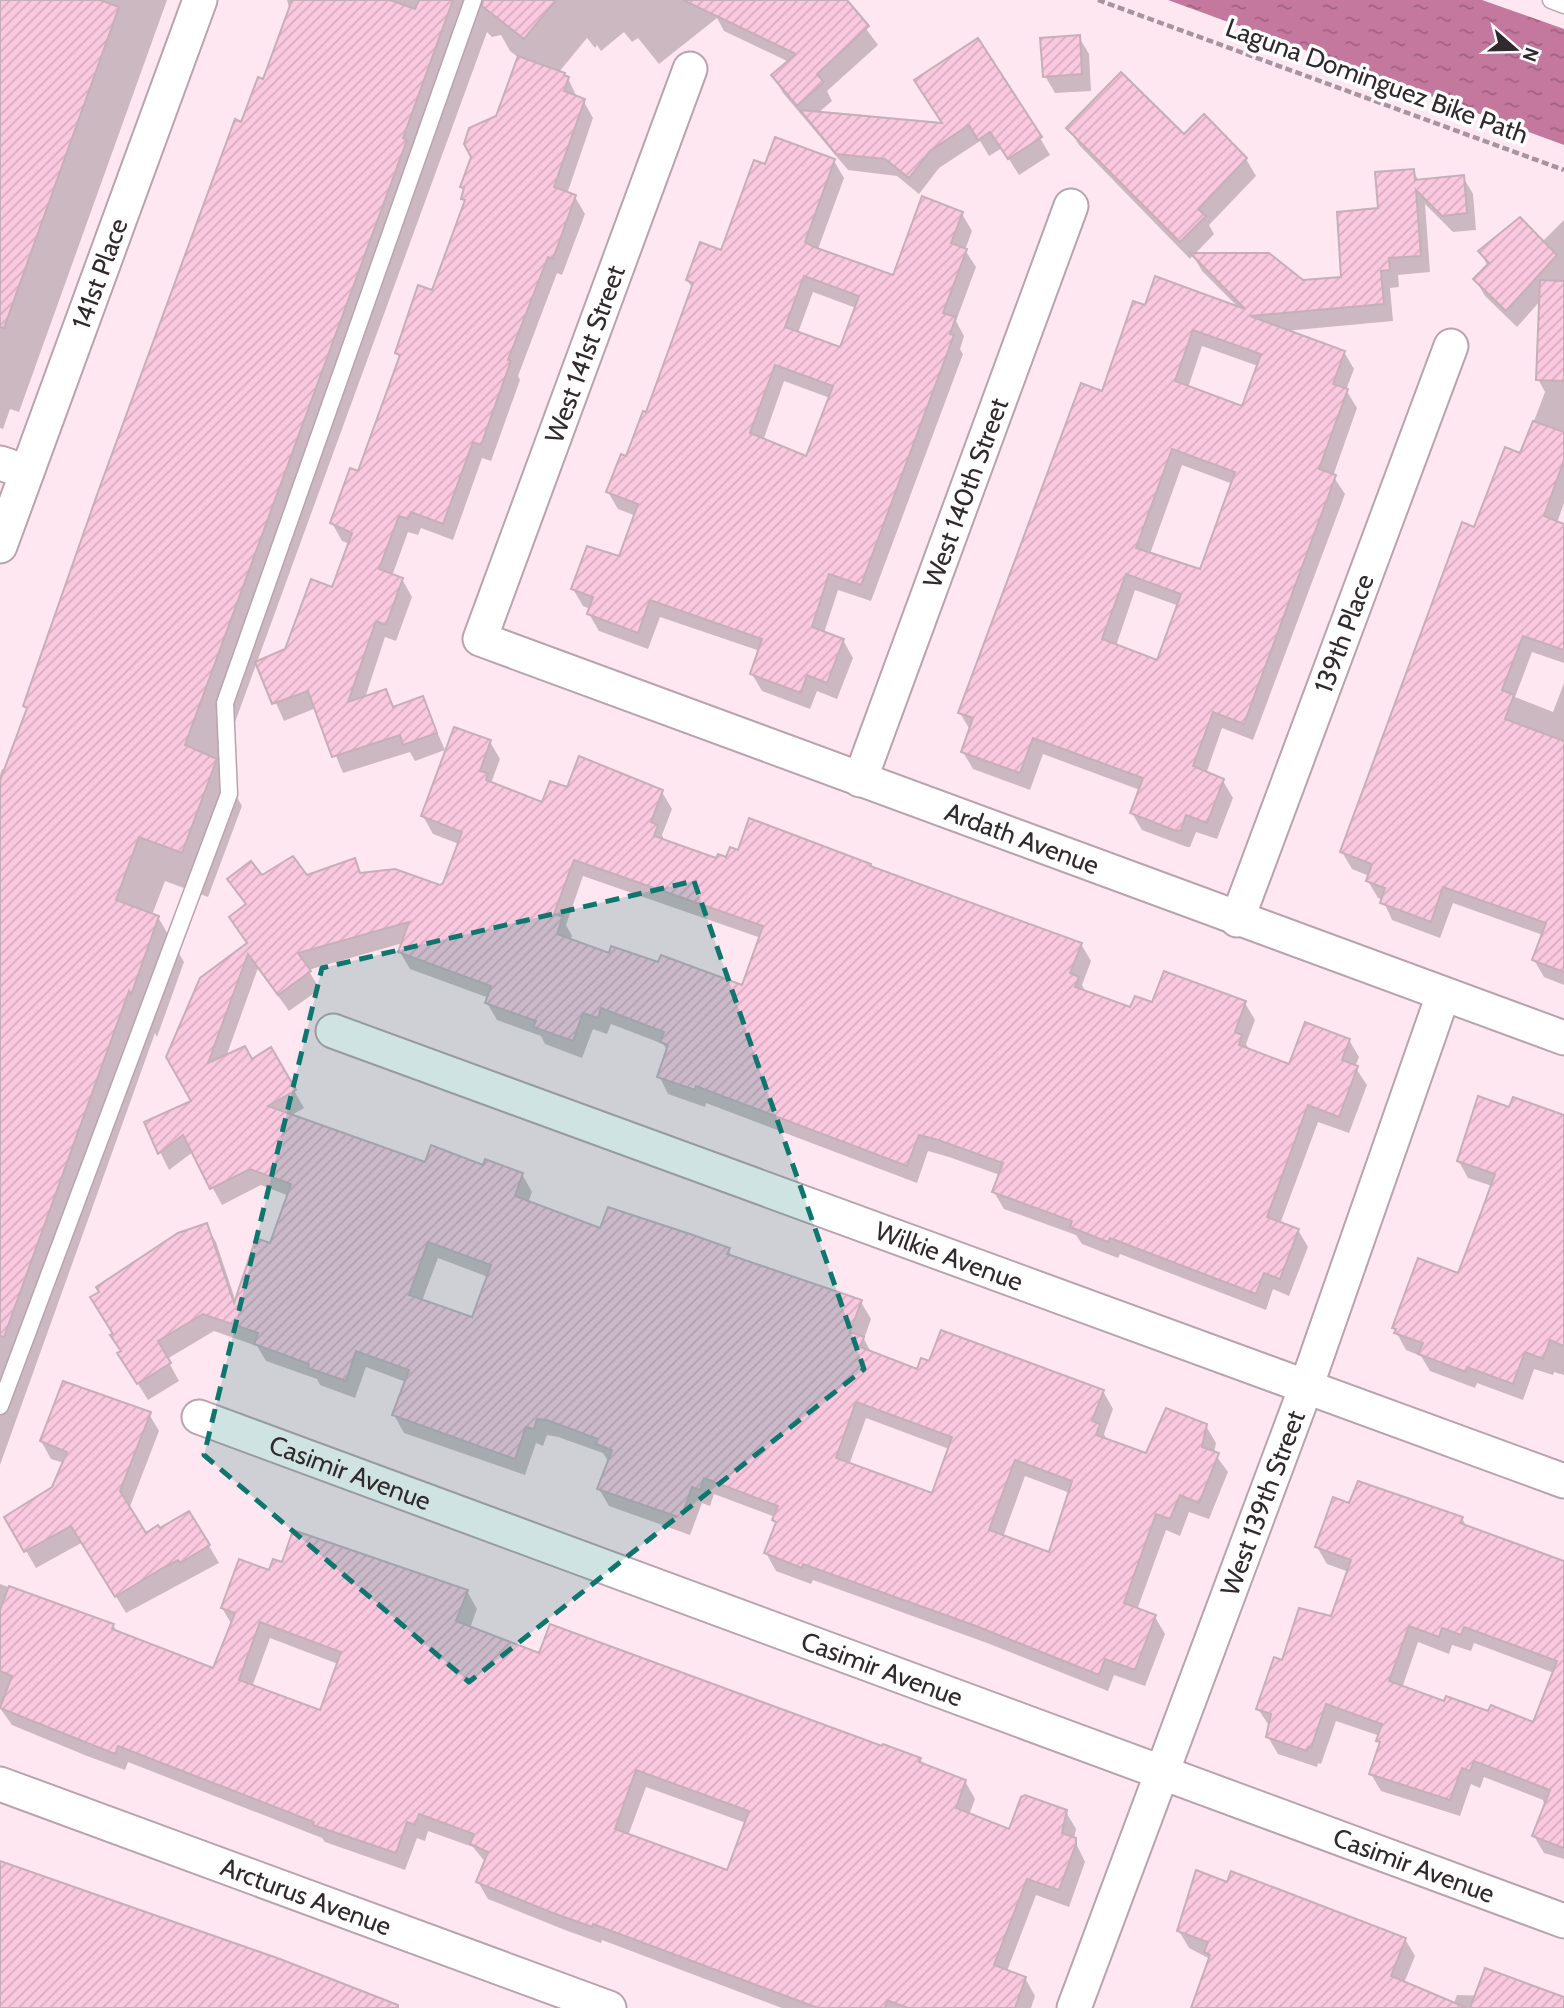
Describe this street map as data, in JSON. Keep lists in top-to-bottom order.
{
  "streets": {
    "street": [
      "141st Place",
      "West 141st Street",
      "West 140th Street",
      "139th Place",
      "Ardath Avenue",
      "Wilkie Avenue",
      "Casimir Avenue",
      "West 139th Street",
      "Arcturus Avenue"
    ],
    "path": ["Laguna Dominguez Bike Path"]
  },
  "crossings": [
    ["West 141st Street", "Ardath Avenue"],
    ["West 140th Street", "Ardath Avenue"],
    ["139th Place", "Ardath Avenue"],
    ["Ardath Avenue", "West 139th Street"],
    ["Wilkie Avenue", "West 139th Street"],
    ["Casimir Avenue", "West 139th Street"]
  ],
  "north": "right"
}
